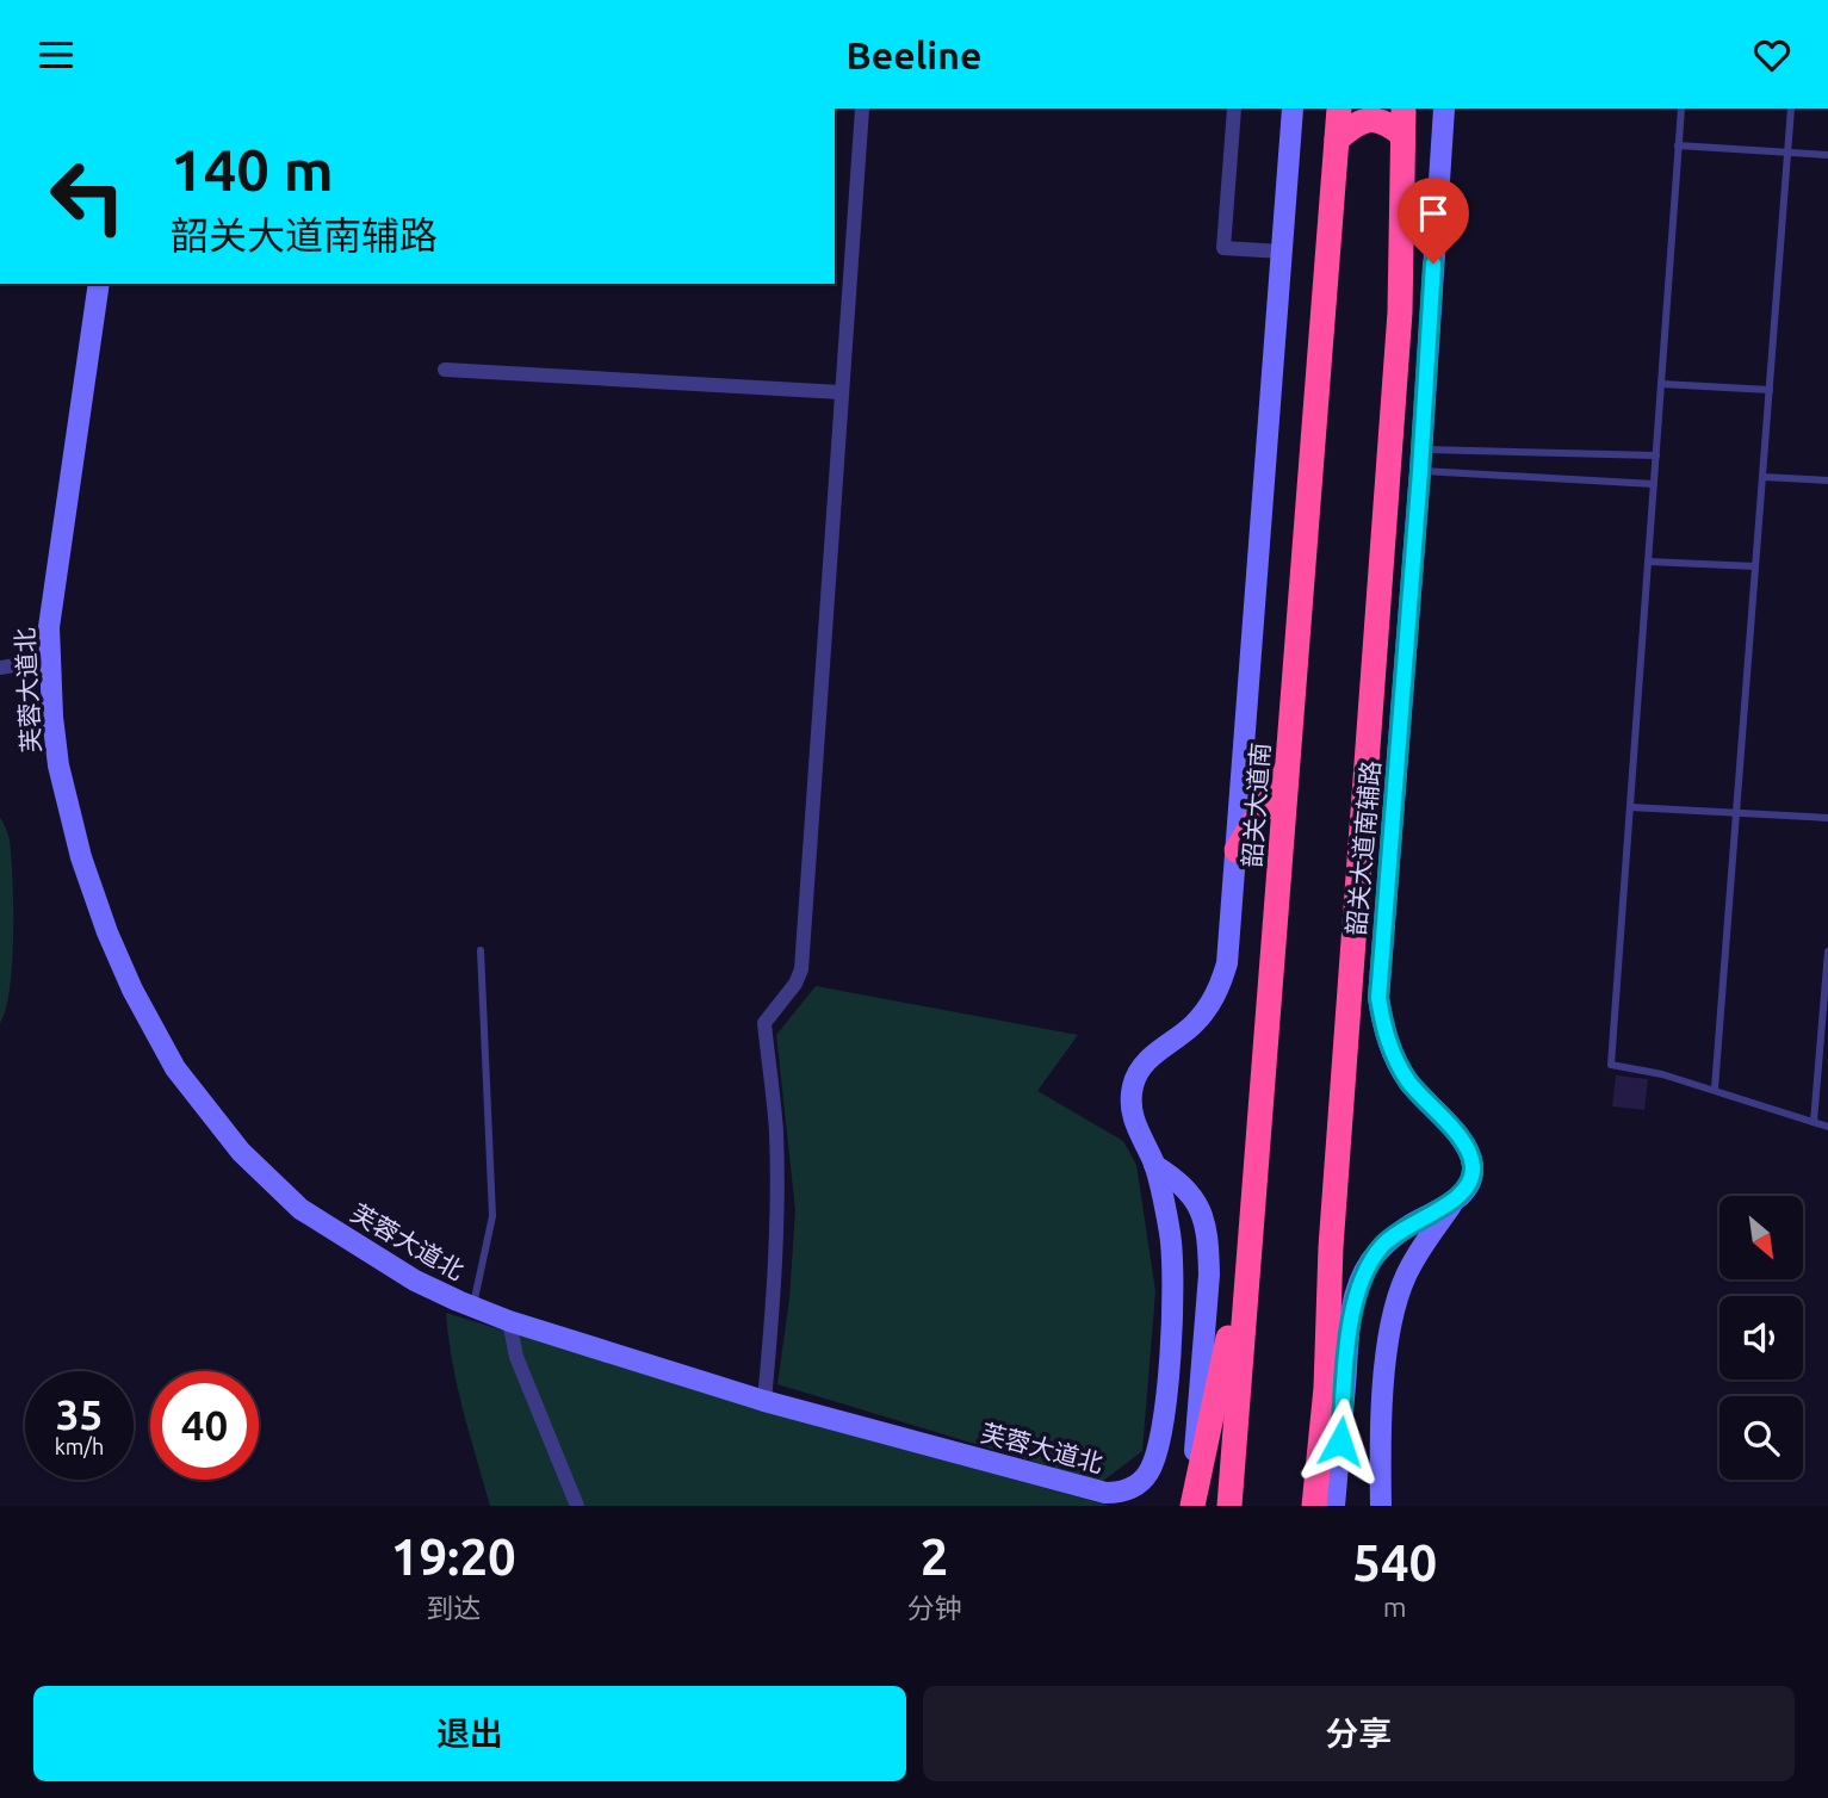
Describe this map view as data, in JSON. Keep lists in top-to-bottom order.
{
  "streets": {
    "highway": ["韶关大道南"],
    "street": ["芙蓉大道北", "韶关大道南辅路"]
  },
  "north": "bottom right",
  "page": {
    "header": "Beeline",
    "turn": ["140 m", "韶关大道南辅路"],
    "speed": "35 km/h",
    "limit": "40",
    "eta": [
      "19:20",
      "到达",
      "2",
      "分钟",
      "540",
      "m"
    ],
    "buttons": ["退出", "分享"]
  }
}
